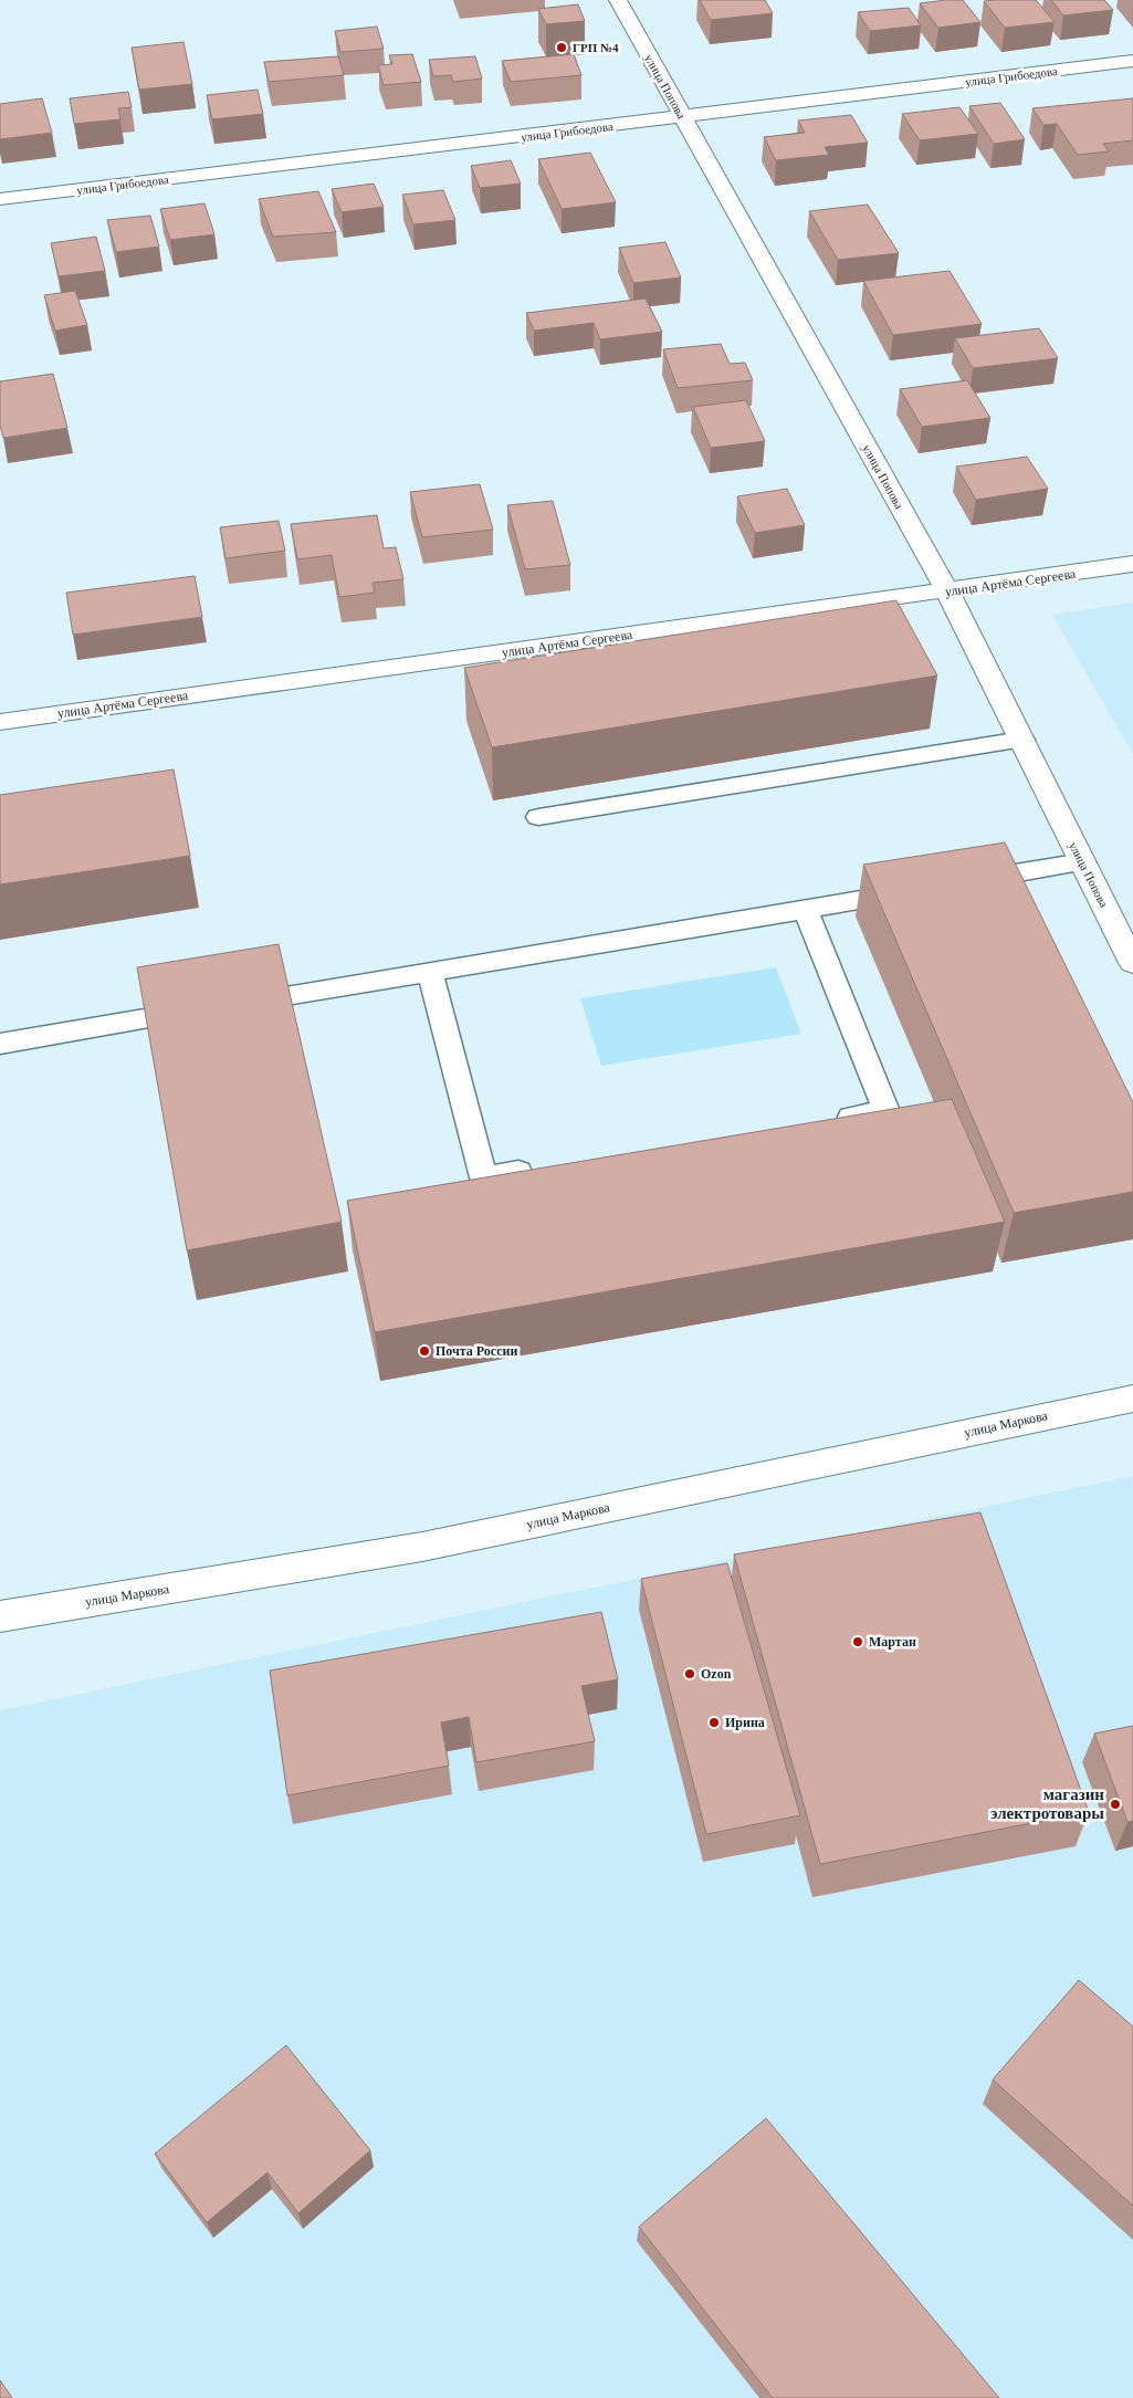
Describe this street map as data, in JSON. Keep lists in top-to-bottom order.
{
  "streets": {
    "street": [
      "улица Грибоедова",
      "улица Попова",
      "улица Артёма Сергеева",
      "улица Маркова"
    ]
  },
  "crossings": [
    ["улица Грибоедова", "улица Попова"],
    ["улица Попова", "улица Артёма Сергеева"]
  ],
  "places": [
    "ГРП №4",
    "Почта России",
    "Мартан",
    "Ozon",
    "Ирина",
    "магазин электротовары"
  ]
}
